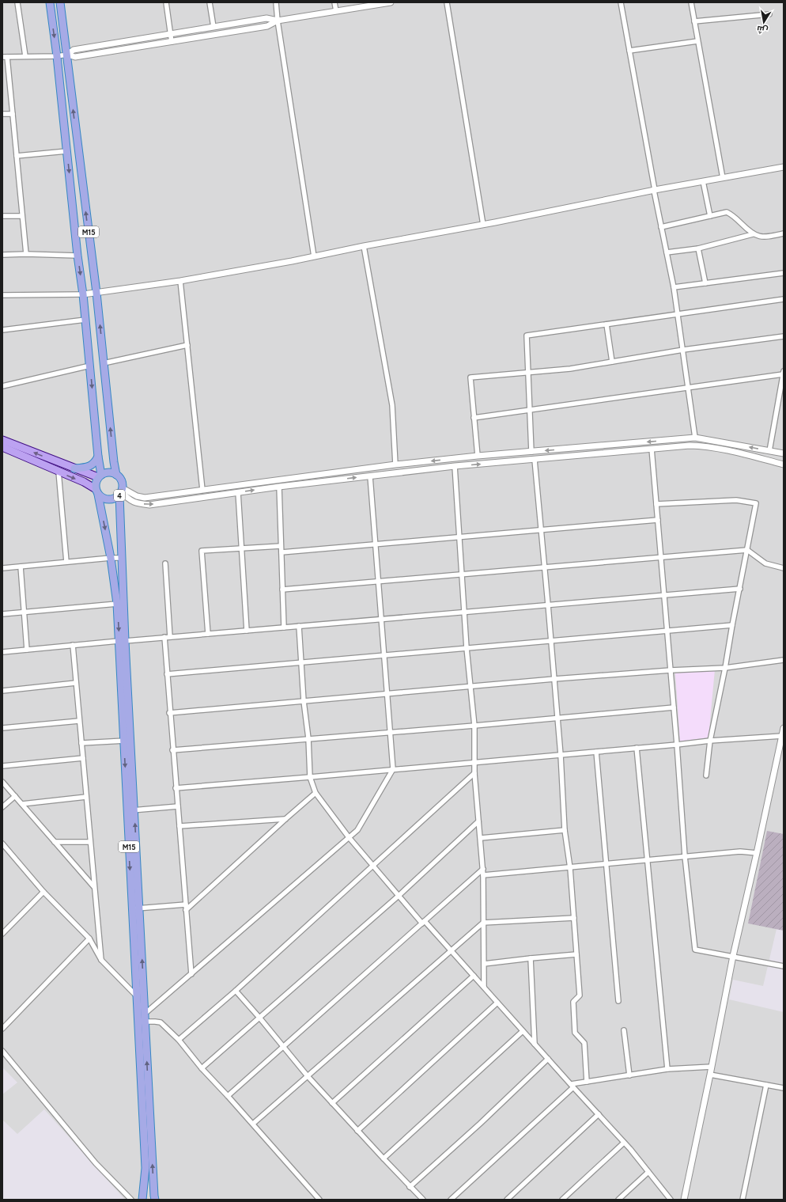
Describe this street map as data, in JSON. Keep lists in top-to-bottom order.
{
  "streets": {
    "highway": ["M15", "4"]
  },
  "crossings": [
    ["M15", "4"]
  ],
  "north": "bottom"
}
